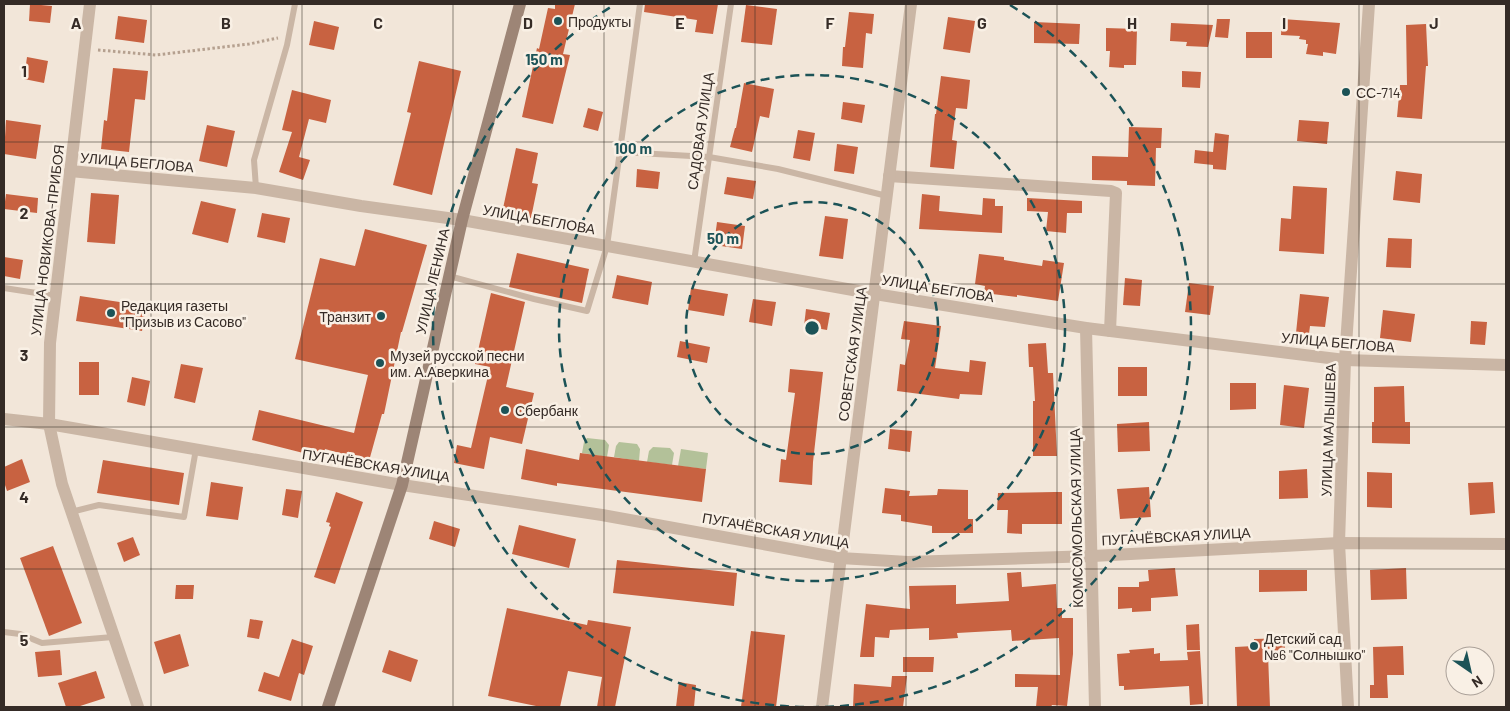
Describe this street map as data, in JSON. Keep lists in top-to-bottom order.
{
  "streets": {
    "main road": ["УЛИЦА ЛЕНИНА"],
    "street": [
      "УЛИЦА БЕГЛОВА",
      "УЛИЦА НОВИКОВА-ПРИБОЯ",
      "СОВЕТСКАЯ УЛИЦА",
      "УЛИЦА МАЛЫШЕВА",
      "ПУГАЧЁВСКАЯ УЛИЦА",
      "КОМСОМОЛЬСКАЯ УЛИЦА"
    ],
    "lane": ["САДОВАЯ УЛИЦА"]
  },
  "crossings": [
    ["САДОВАЯ УЛИЦА", "УЛИЦА БЕГЛОВА"],
    ["УЛИЦА БЕГЛОВА", "УЛИЦА НОВИКОВА-ПРИБОЯ"],
    ["УЛИЦА БЕГЛОВА", "УЛИЦА ЛЕНИНА"],
    ["УЛИЦА БЕГЛОВА", "СОВЕТСКАЯ УЛИЦА"],
    ["УЛИЦА БЕГЛОВА", "УЛИЦА МАЛЫШЕВА"],
    ["УЛИЦА БЕГЛОВА", "КОМСОМОЛЬСКАЯ УЛИЦА"],
    ["УЛИЦА НОВИКОВА-ПРИБОЯ", "ПУГАЧЁВСКАЯ УЛИЦА"],
    ["УЛИЦА ЛЕНИНА", "ПУГАЧЁВСКАЯ УЛИЦА"],
    ["СОВЕТСКАЯ УЛИЦА", "ПУГАЧЁВСКАЯ УЛИЦА"],
    ["УЛИЦА МАЛЫШЕВА", "ПУГАЧЁВСКАЯ УЛИЦА"],
    ["ПУГАЧЁВСКАЯ УЛИЦА", "КОМСОМОЛЬСКАЯ УЛИЦА"]
  ],
  "places": [
    "Продукты",
    "СС-714",
    "Редакция газеты \"Призыв из Сасово\"",
    "Транзит",
    "Музей русской песни им. А.Аверкина",
    "Сбербанк",
    "Детский сад №6 \"Солнышко\""
  ],
  "north": "bottom right",
  "grid": {
    "columns": [
      "A",
      "B",
      "C",
      "D",
      "E",
      "F",
      "G",
      "H",
      "I",
      "J"
    ],
    "rows": [
      "1",
      "2",
      "3",
      "4",
      "5"
    ]
  },
  "rings": ["150 m", "100 m", "50 m"]
}
